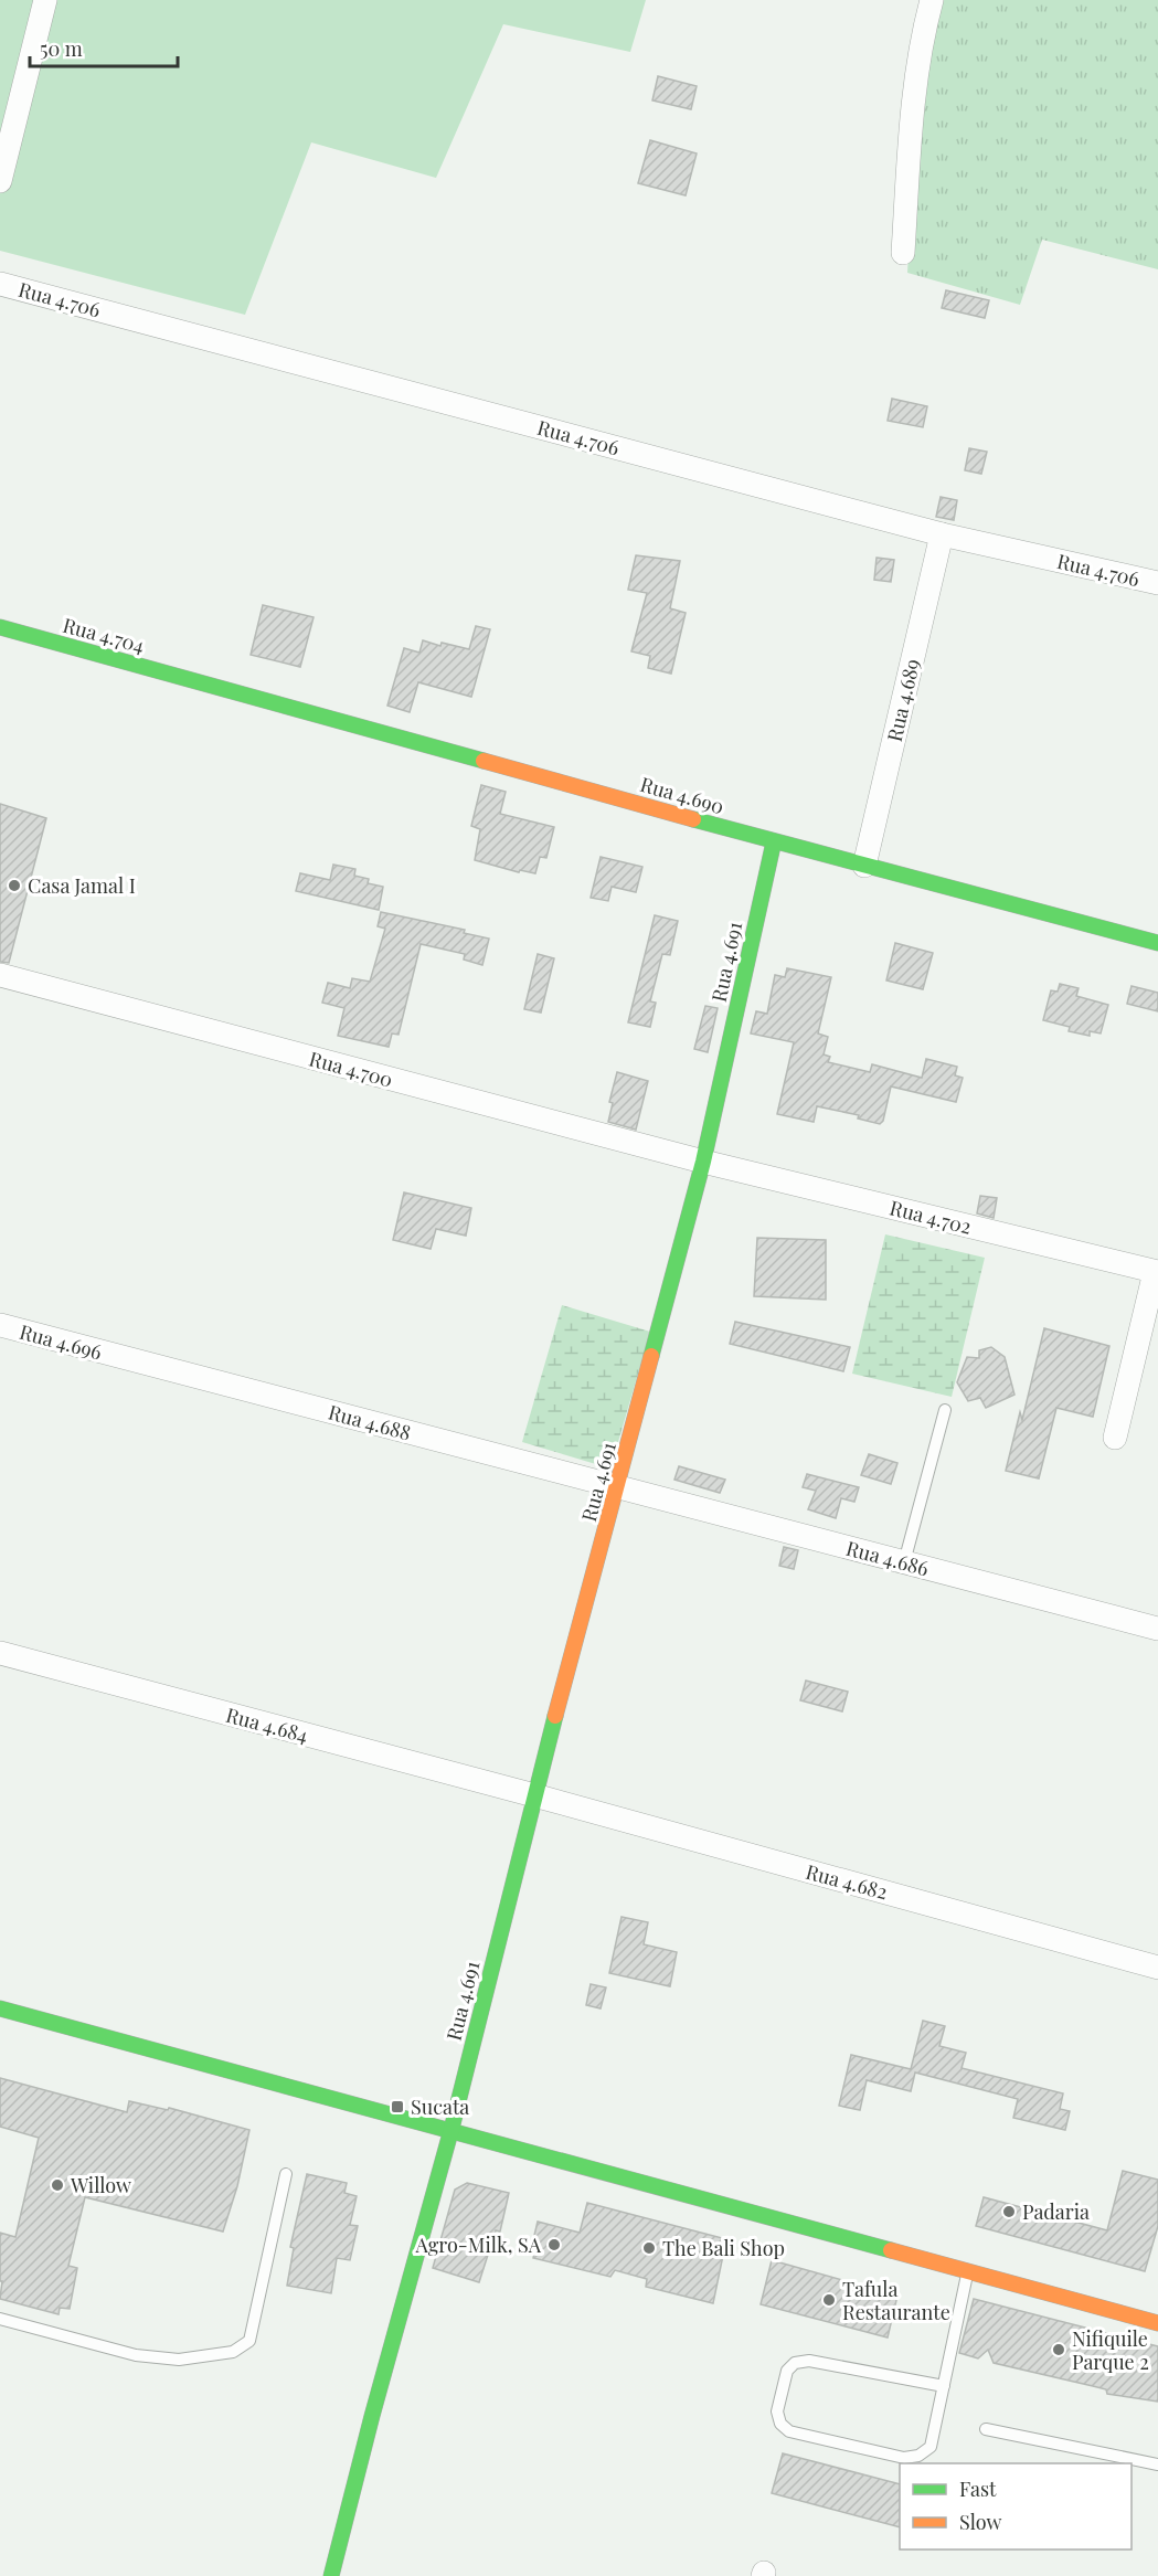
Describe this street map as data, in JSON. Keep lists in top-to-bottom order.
{
  "streets": {
    "street": [
      "Rua 4.706",
      "Rua 4.704",
      "Rua 4.689",
      "Rua 4.690",
      "Rua 4.691",
      "Rua 4.700",
      "Rua 4.702",
      "Rua 4.696",
      "Rua 4.688",
      "Rua 4.686",
      "Rua 4.684",
      "Rua 4.682"
    ]
  },
  "crossings": [
    ["Rua 4.706", "Rua 4.689"],
    ["Rua 4.704", "Rua 4.690"],
    ["Rua 4.689", "Rua 4.690"],
    ["Rua 4.690", "Rua 4.691"],
    ["Rua 4.691", "Rua 4.700"],
    ["Rua 4.691", "Rua 4.702"],
    ["Rua 4.691", "Rua 4.688"],
    ["Rua 4.691", "Rua 4.686"],
    ["Rua 4.691", "Rua 4.684"],
    ["Rua 4.691", "Rua 4.682"],
    ["Rua 4.700", "Rua 4.702"],
    ["Rua 4.696", "Rua 4.688"],
    ["Rua 4.688", "Rua 4.686"],
    ["Rua 4.684", "Rua 4.682"]
  ],
  "places": {
    "other": [
      "Casa Jamal I",
      "Willow",
      "Padaria",
      "Agro-Milk, SA",
      "The Bali Shop",
      "Tafula Restaurante",
      "Nifiquile Parque 2"
    ],
    "transit": ["Sucata"]
  },
  "legend": ["Fast", "Slow"],
  "scale_bar": "50 m"
}
